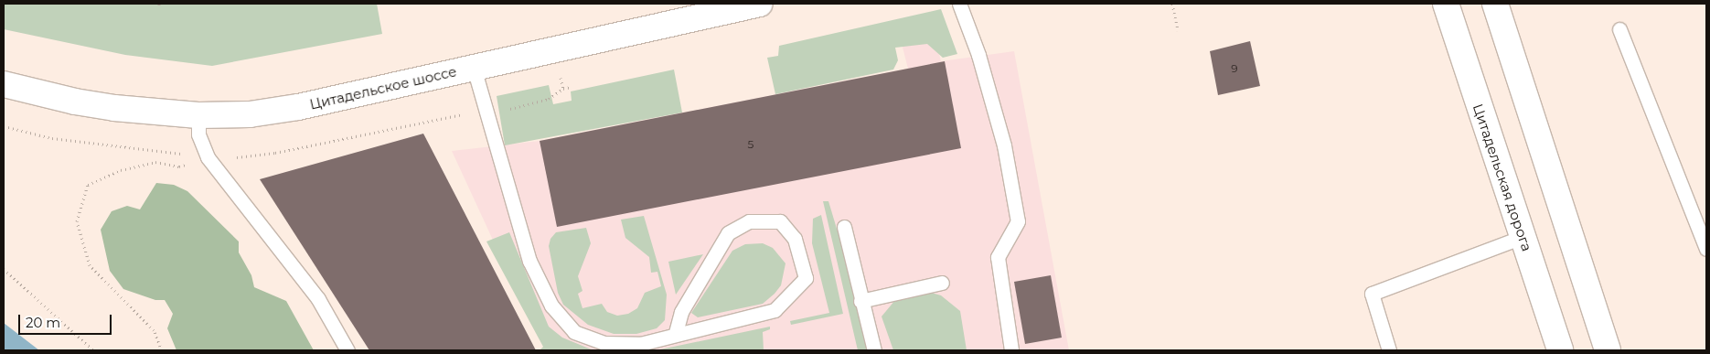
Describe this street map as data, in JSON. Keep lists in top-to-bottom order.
{
  "streets": {
    "street": ["Цитадельское шоссе", "Цитадельская дорога"]
  },
  "house_numbers": ["9", "5"],
  "scale_bar": "20 m"
}
